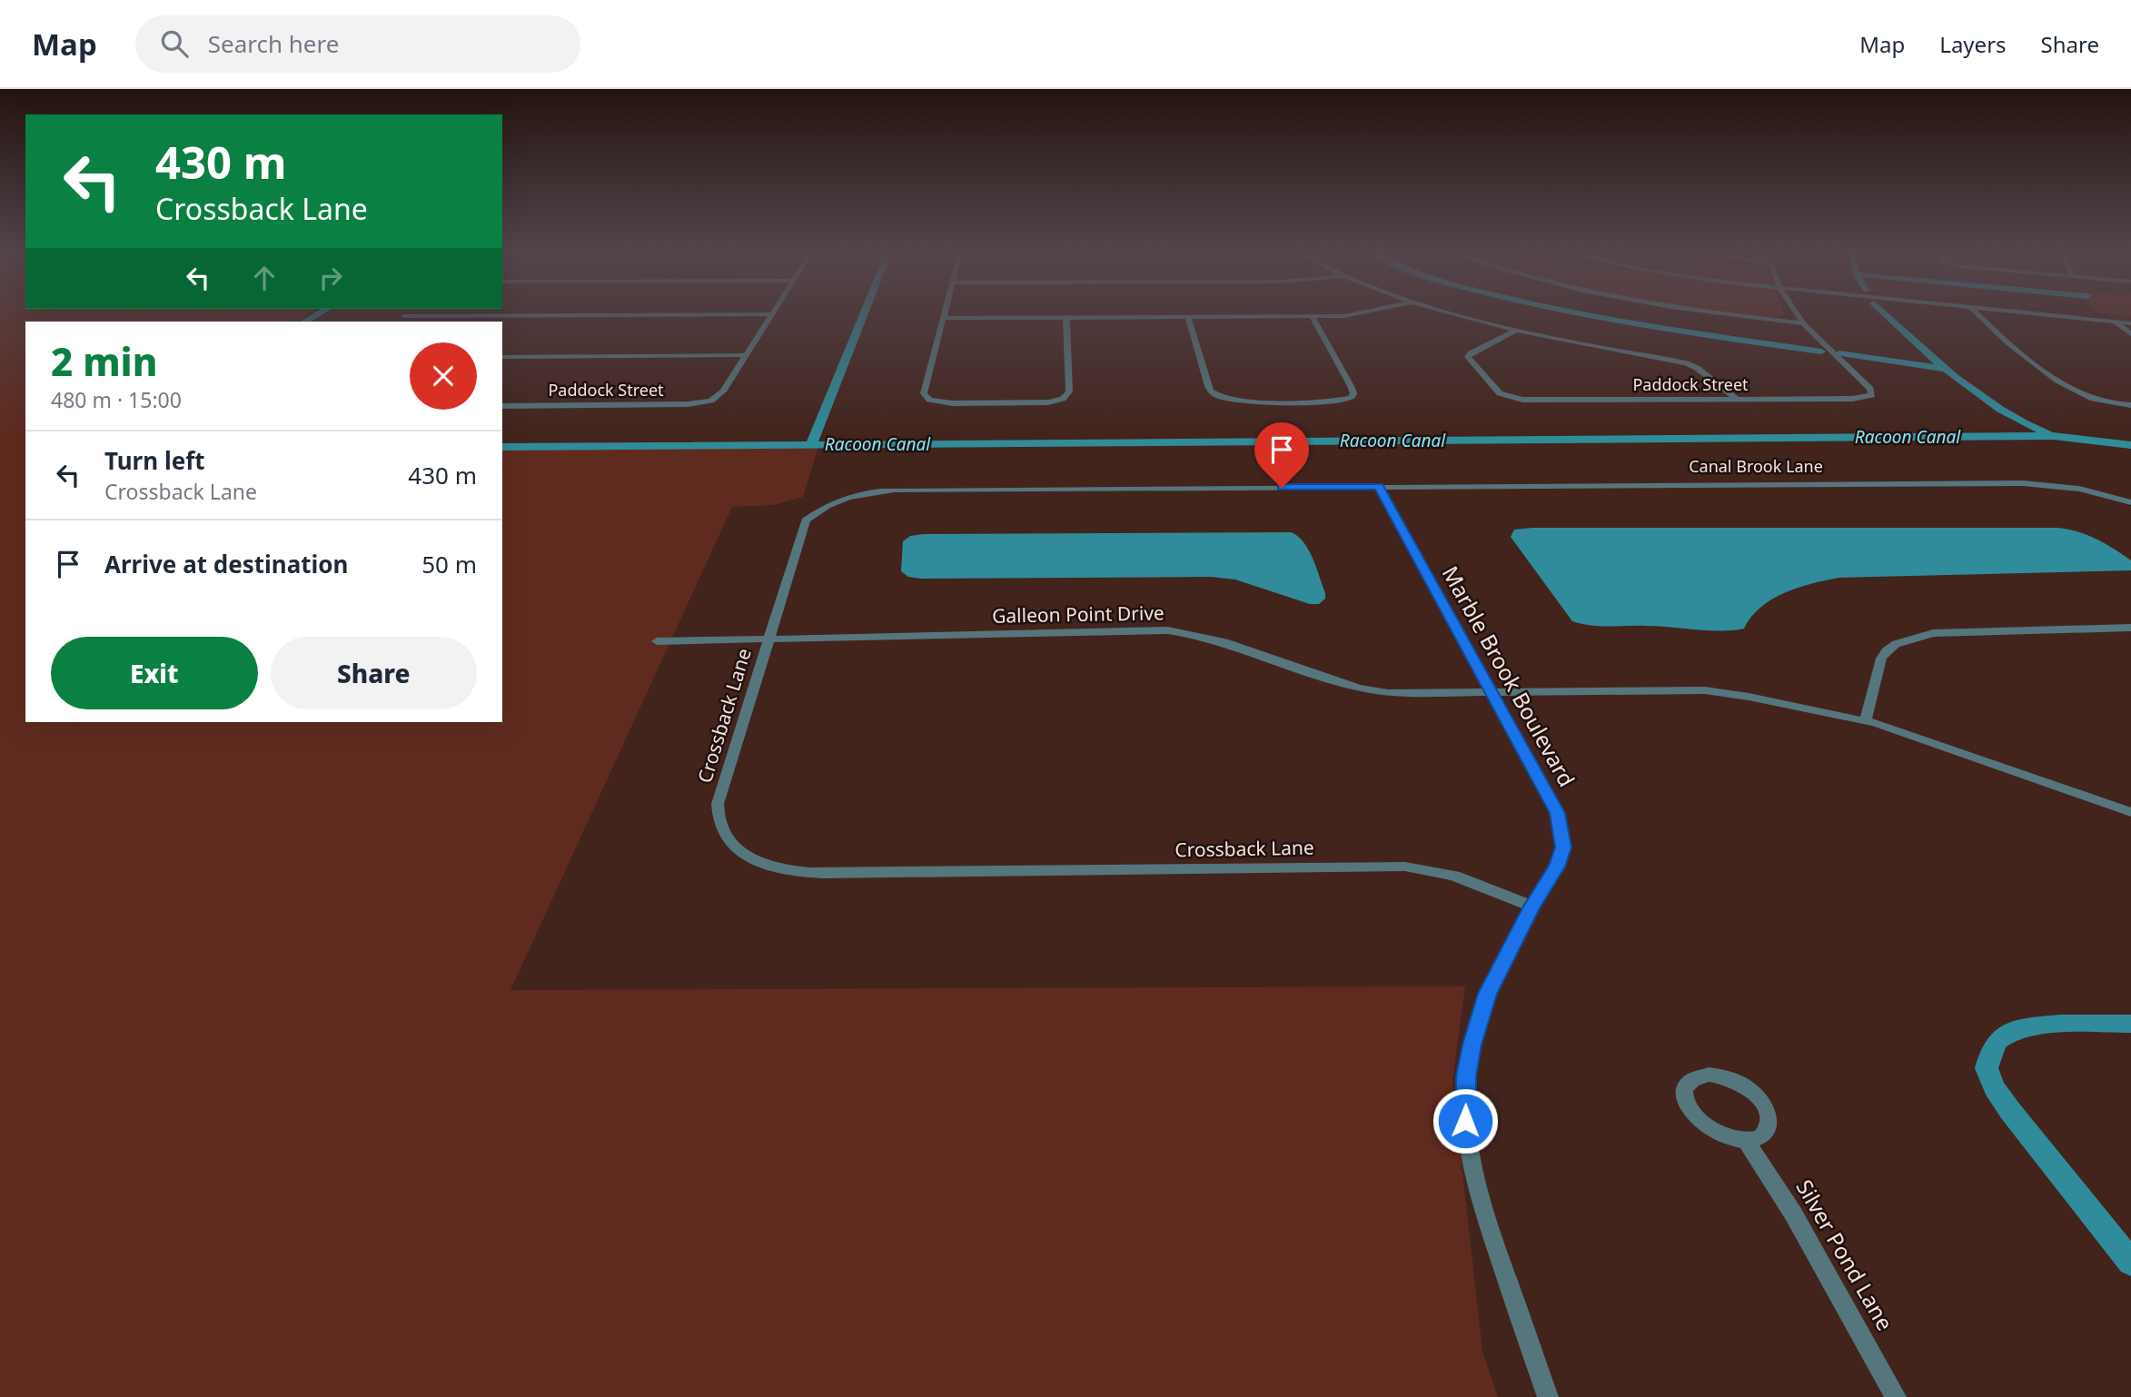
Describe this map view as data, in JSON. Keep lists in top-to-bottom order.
{
  "streets": {
    "street": [
      "Paddock Street",
      "Canal Brook Lane",
      "Galleon Point Drive",
      "Marble Brook Boulevard",
      "Crossback Lane",
      "Silver Pond Lane"
    ]
  },
  "crossings": [
    ["Canal Brook Lane", "Marble Brook Boulevard"],
    ["Canal Brook Lane", "Crossback Lane"],
    ["Galleon Point Drive", "Marble Brook Boulevard"],
    ["Galleon Point Drive", "Crossback Lane"],
    ["Marble Brook Boulevard", "Crossback Lane"]
  ],
  "water": ["Racoon Canal"],
  "page": {
    "header": "Map",
    "search": "Search here",
    "nav": ["Map", "Layers", "Share"],
    "turn": ["430 m", "Crossback Lane"],
    "heading": ["2 min", "480 m · 15:00"],
    "list": [
      {
        "name": "Turn left",
        "note": "Crossback Lane",
        "value": "430 m"
      },
      {
        "name": "Arrive at destination",
        "value": "50 m"
      }
    ],
    "buttons": ["Exit", "Share"]
  }
}
